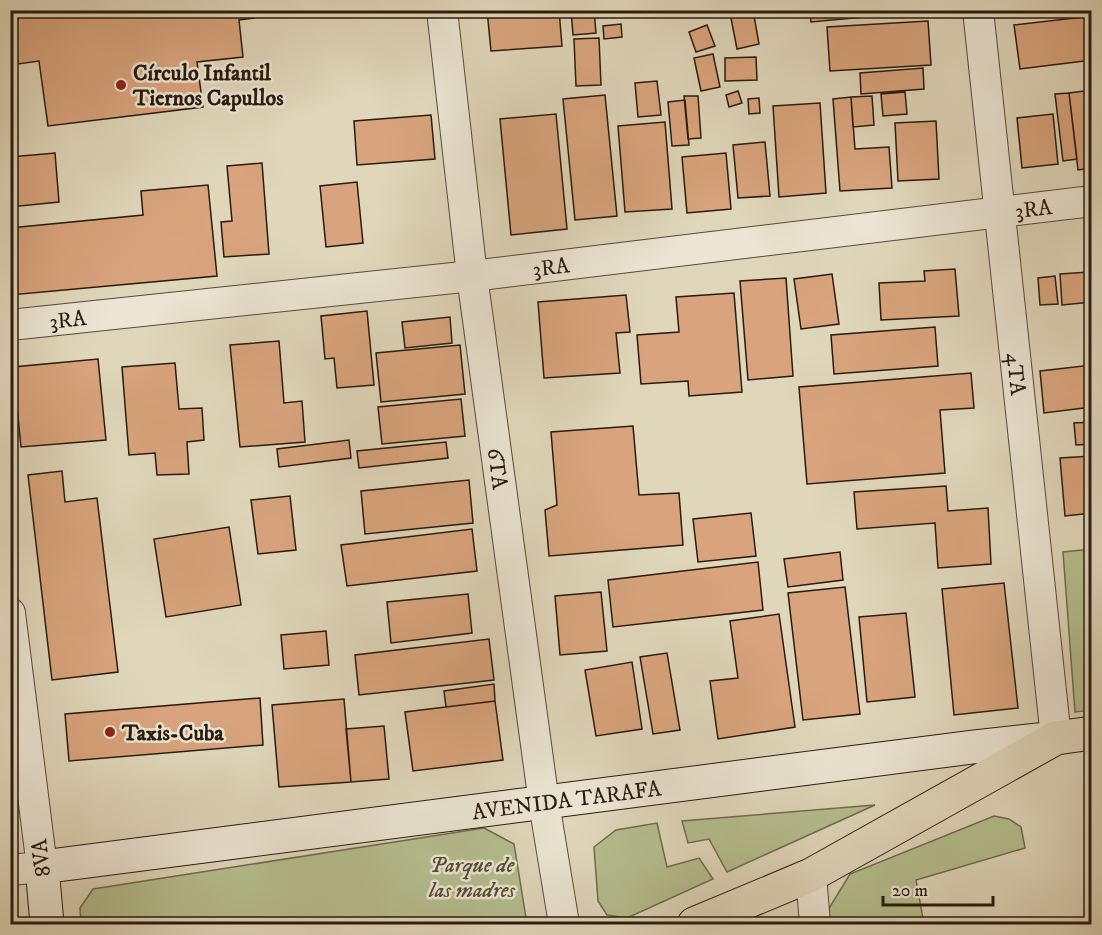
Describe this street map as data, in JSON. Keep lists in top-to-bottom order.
{
  "streets": {
    "main road": ["AVENIDA TARAFA"],
    "street": [
      "3RA",
      "4TA",
      "6TA",
      "8VA"
    ]
  },
  "crossings": [
    ["3RA", "4TA"],
    ["3RA", "6TA"],
    ["4TA", "AVENIDA TARAFA"],
    ["6TA", "AVENIDA TARAFA"],
    ["AVENIDA TARAFA", "8VA"]
  ],
  "parks": ["Parque de las madres"],
  "places": ["Círculo Infantil Tiernos Capullos", "Taxis-Cuba"],
  "scale_bar": "20 m"
}
